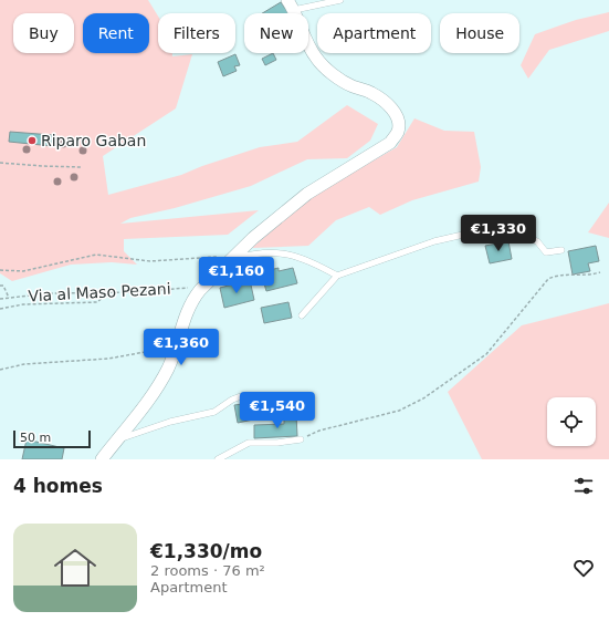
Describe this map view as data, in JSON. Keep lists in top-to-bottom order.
{
  "streets": {
    "street": ["Via al Maso Pezani"]
  },
  "places": ["Riparo Gaban"],
  "scale_bar": "50 m",
  "page": {
    "chip": [
      "Buy",
      "Rent",
      "Filters",
      "New",
      "Apartment",
      "House"
    ],
    "price": [
      "€1,330",
      "€1,160",
      "€1,360",
      "€1,540"
    ],
    "scale": "50 m",
    "heading": "4 homes",
    "list": [
      {
        "name": "€1,330/mo",
        "note": "2 rooms · 76 m² · Apartment"
      }
    ]
  }
}
